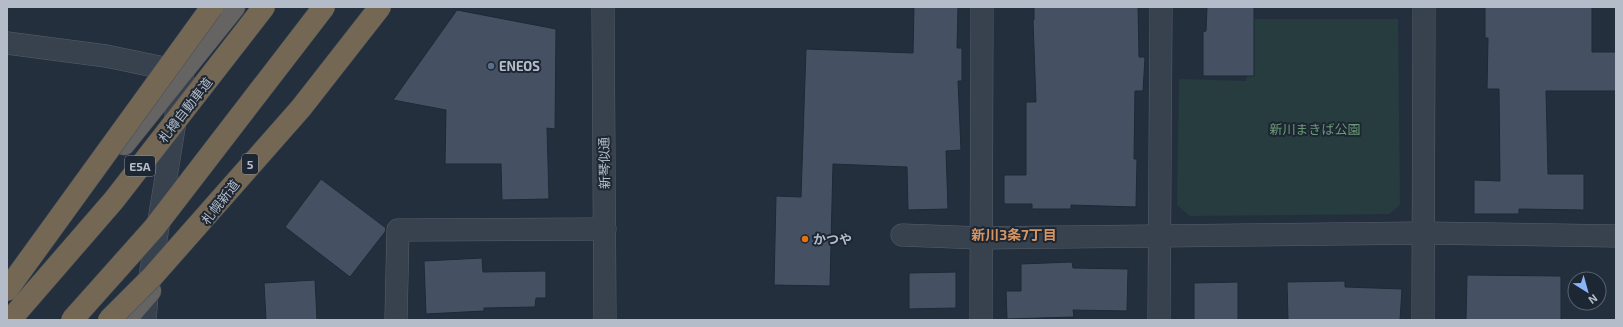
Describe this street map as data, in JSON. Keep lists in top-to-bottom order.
{
  "streets": {
    "highway": [
      "札樽自動車道",
      "5",
      "E5A",
      "札幌新道"
    ],
    "street": ["新琴似通"]
  },
  "districts": ["新川3条7丁目"],
  "parks": ["新川まきば公園"],
  "places": ["ENEOS", "かつや"],
  "north": "bottom right"
}
